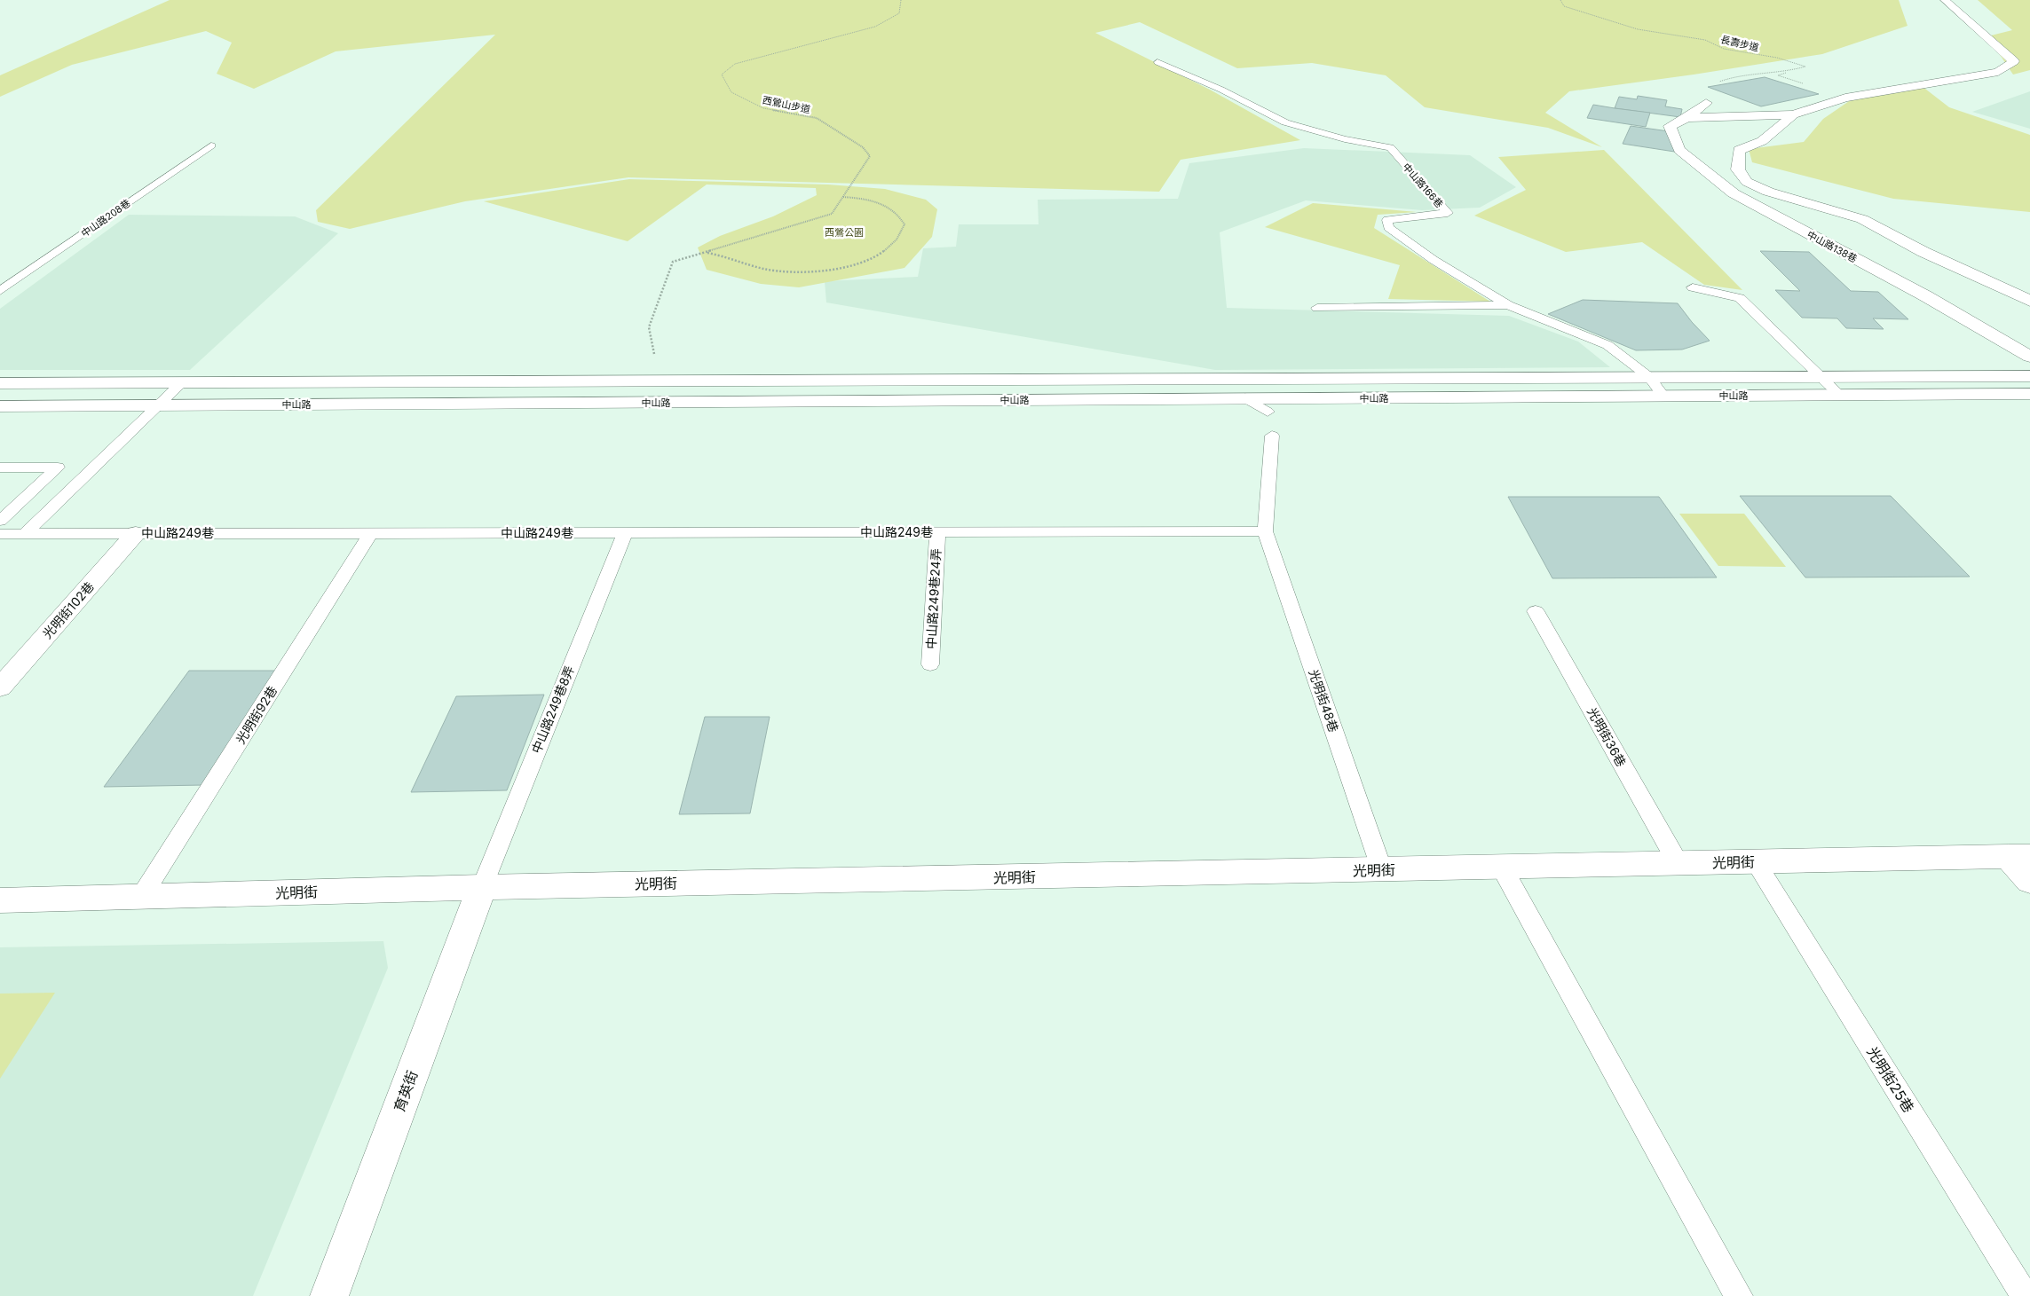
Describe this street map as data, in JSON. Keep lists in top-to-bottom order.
{
  "streets": {
    "street": [
      "中山路138巷",
      "中山路",
      "光明街102巷",
      "光明街",
      "育英街"
    ],
    "lane": [
      "中山路166巷",
      "中山路208巷",
      "中山路249巷",
      "中山路249巷24弄",
      "光明街48巷",
      "中山路249巷8弄",
      "光明街92巷",
      "光明街36巷",
      "光明街25巷"
    ],
    "path": ["長壽步道", "西鶯山步道"]
  },
  "crossings": [
    ["長壽步道", "中山路138巷"],
    ["西鶯山步道", "中山路"],
    ["中山路166巷", "中山路"],
    ["中山路249巷", "中山路249巷24弄"],
    ["中山路249巷", "光明街102巷"],
    ["中山路249巷", "光明街48巷"],
    ["中山路249巷", "中山路249巷8弄"],
    ["中山路249巷", "光明街92巷"],
    ["光明街48巷", "光明街"],
    ["中山路249巷8弄", "光明街"],
    ["中山路249巷8弄", "育英街"],
    ["光明街92巷", "光明街"],
    ["光明街36巷", "光明街"],
    ["光明街", "光明街25巷"],
    ["光明街", "育英街"]
  ],
  "parks": ["西鶯公園"]
}
